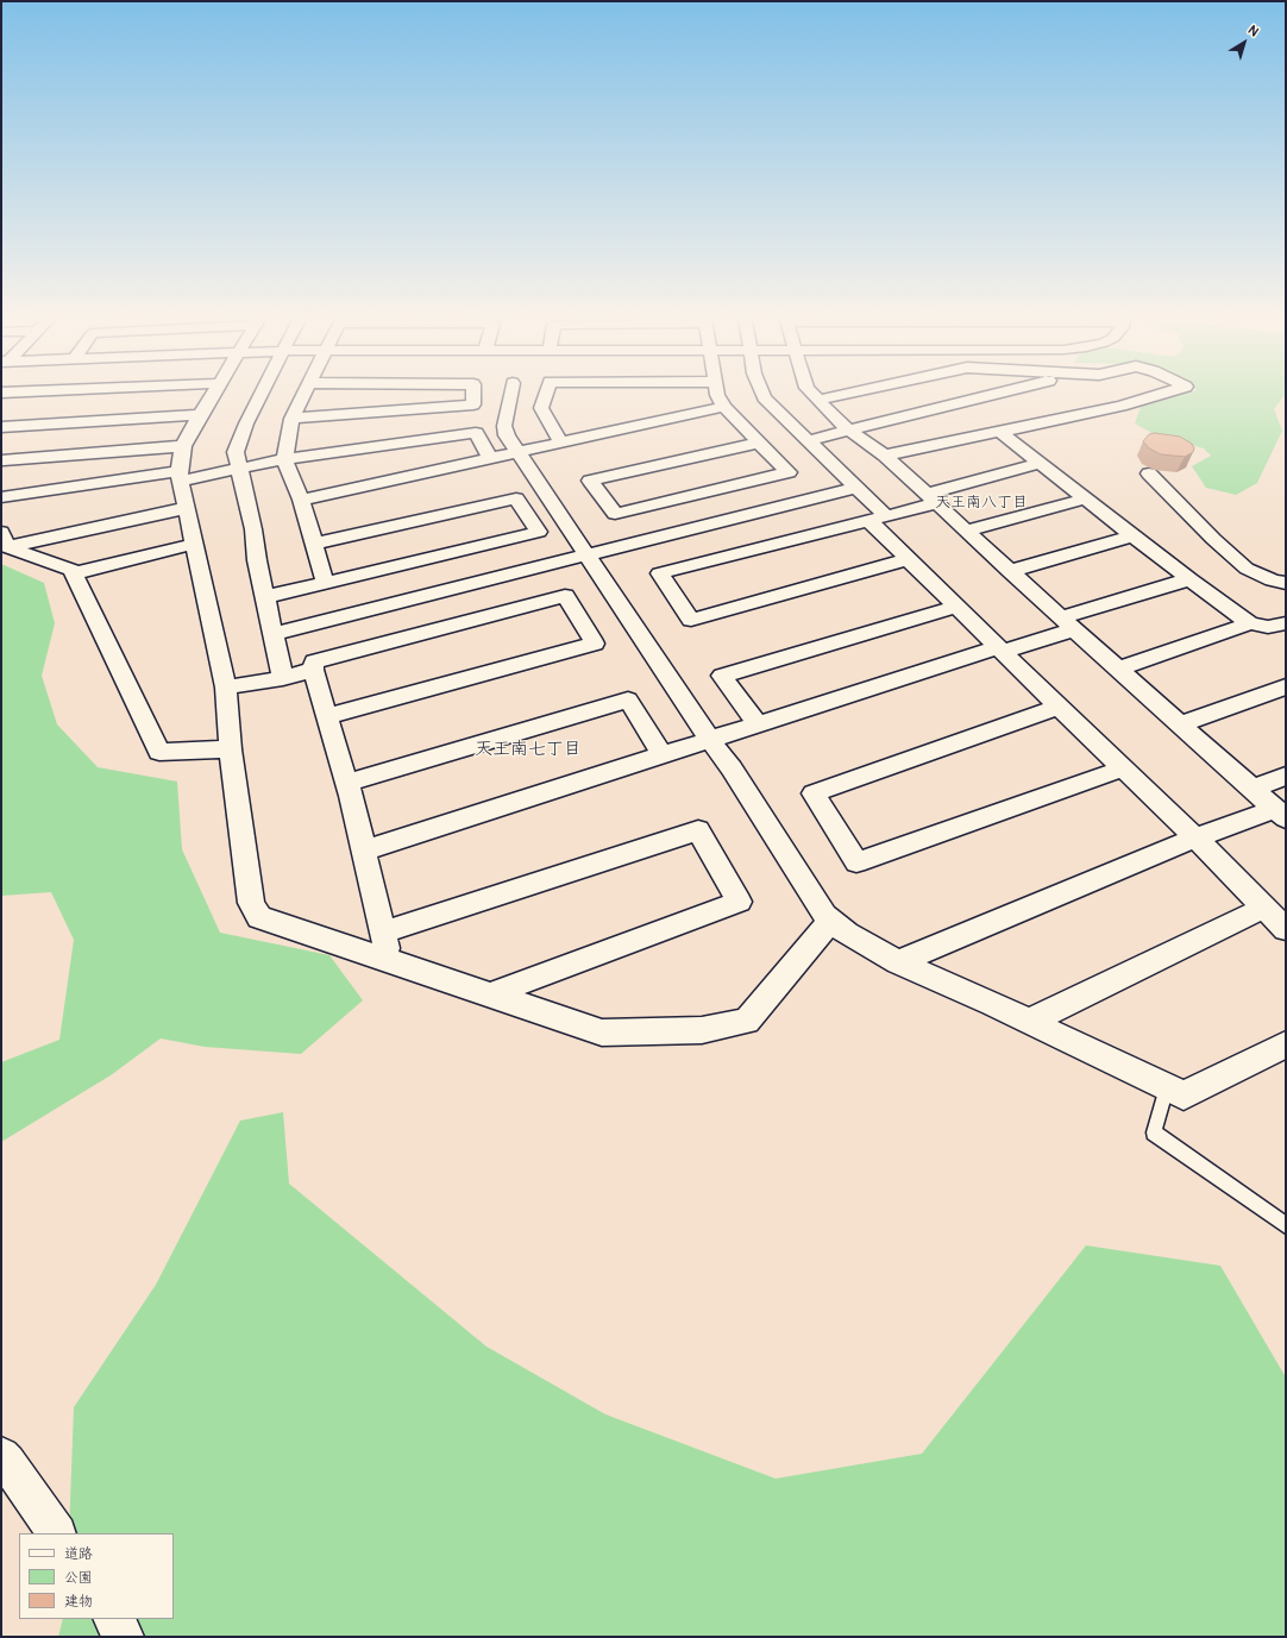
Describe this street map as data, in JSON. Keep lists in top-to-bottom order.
{
  "districts": ["天王南八丁目", "天王南七丁目"],
  "legend": ["道路", "公園", "建物"],
  "north": "top right"
}
